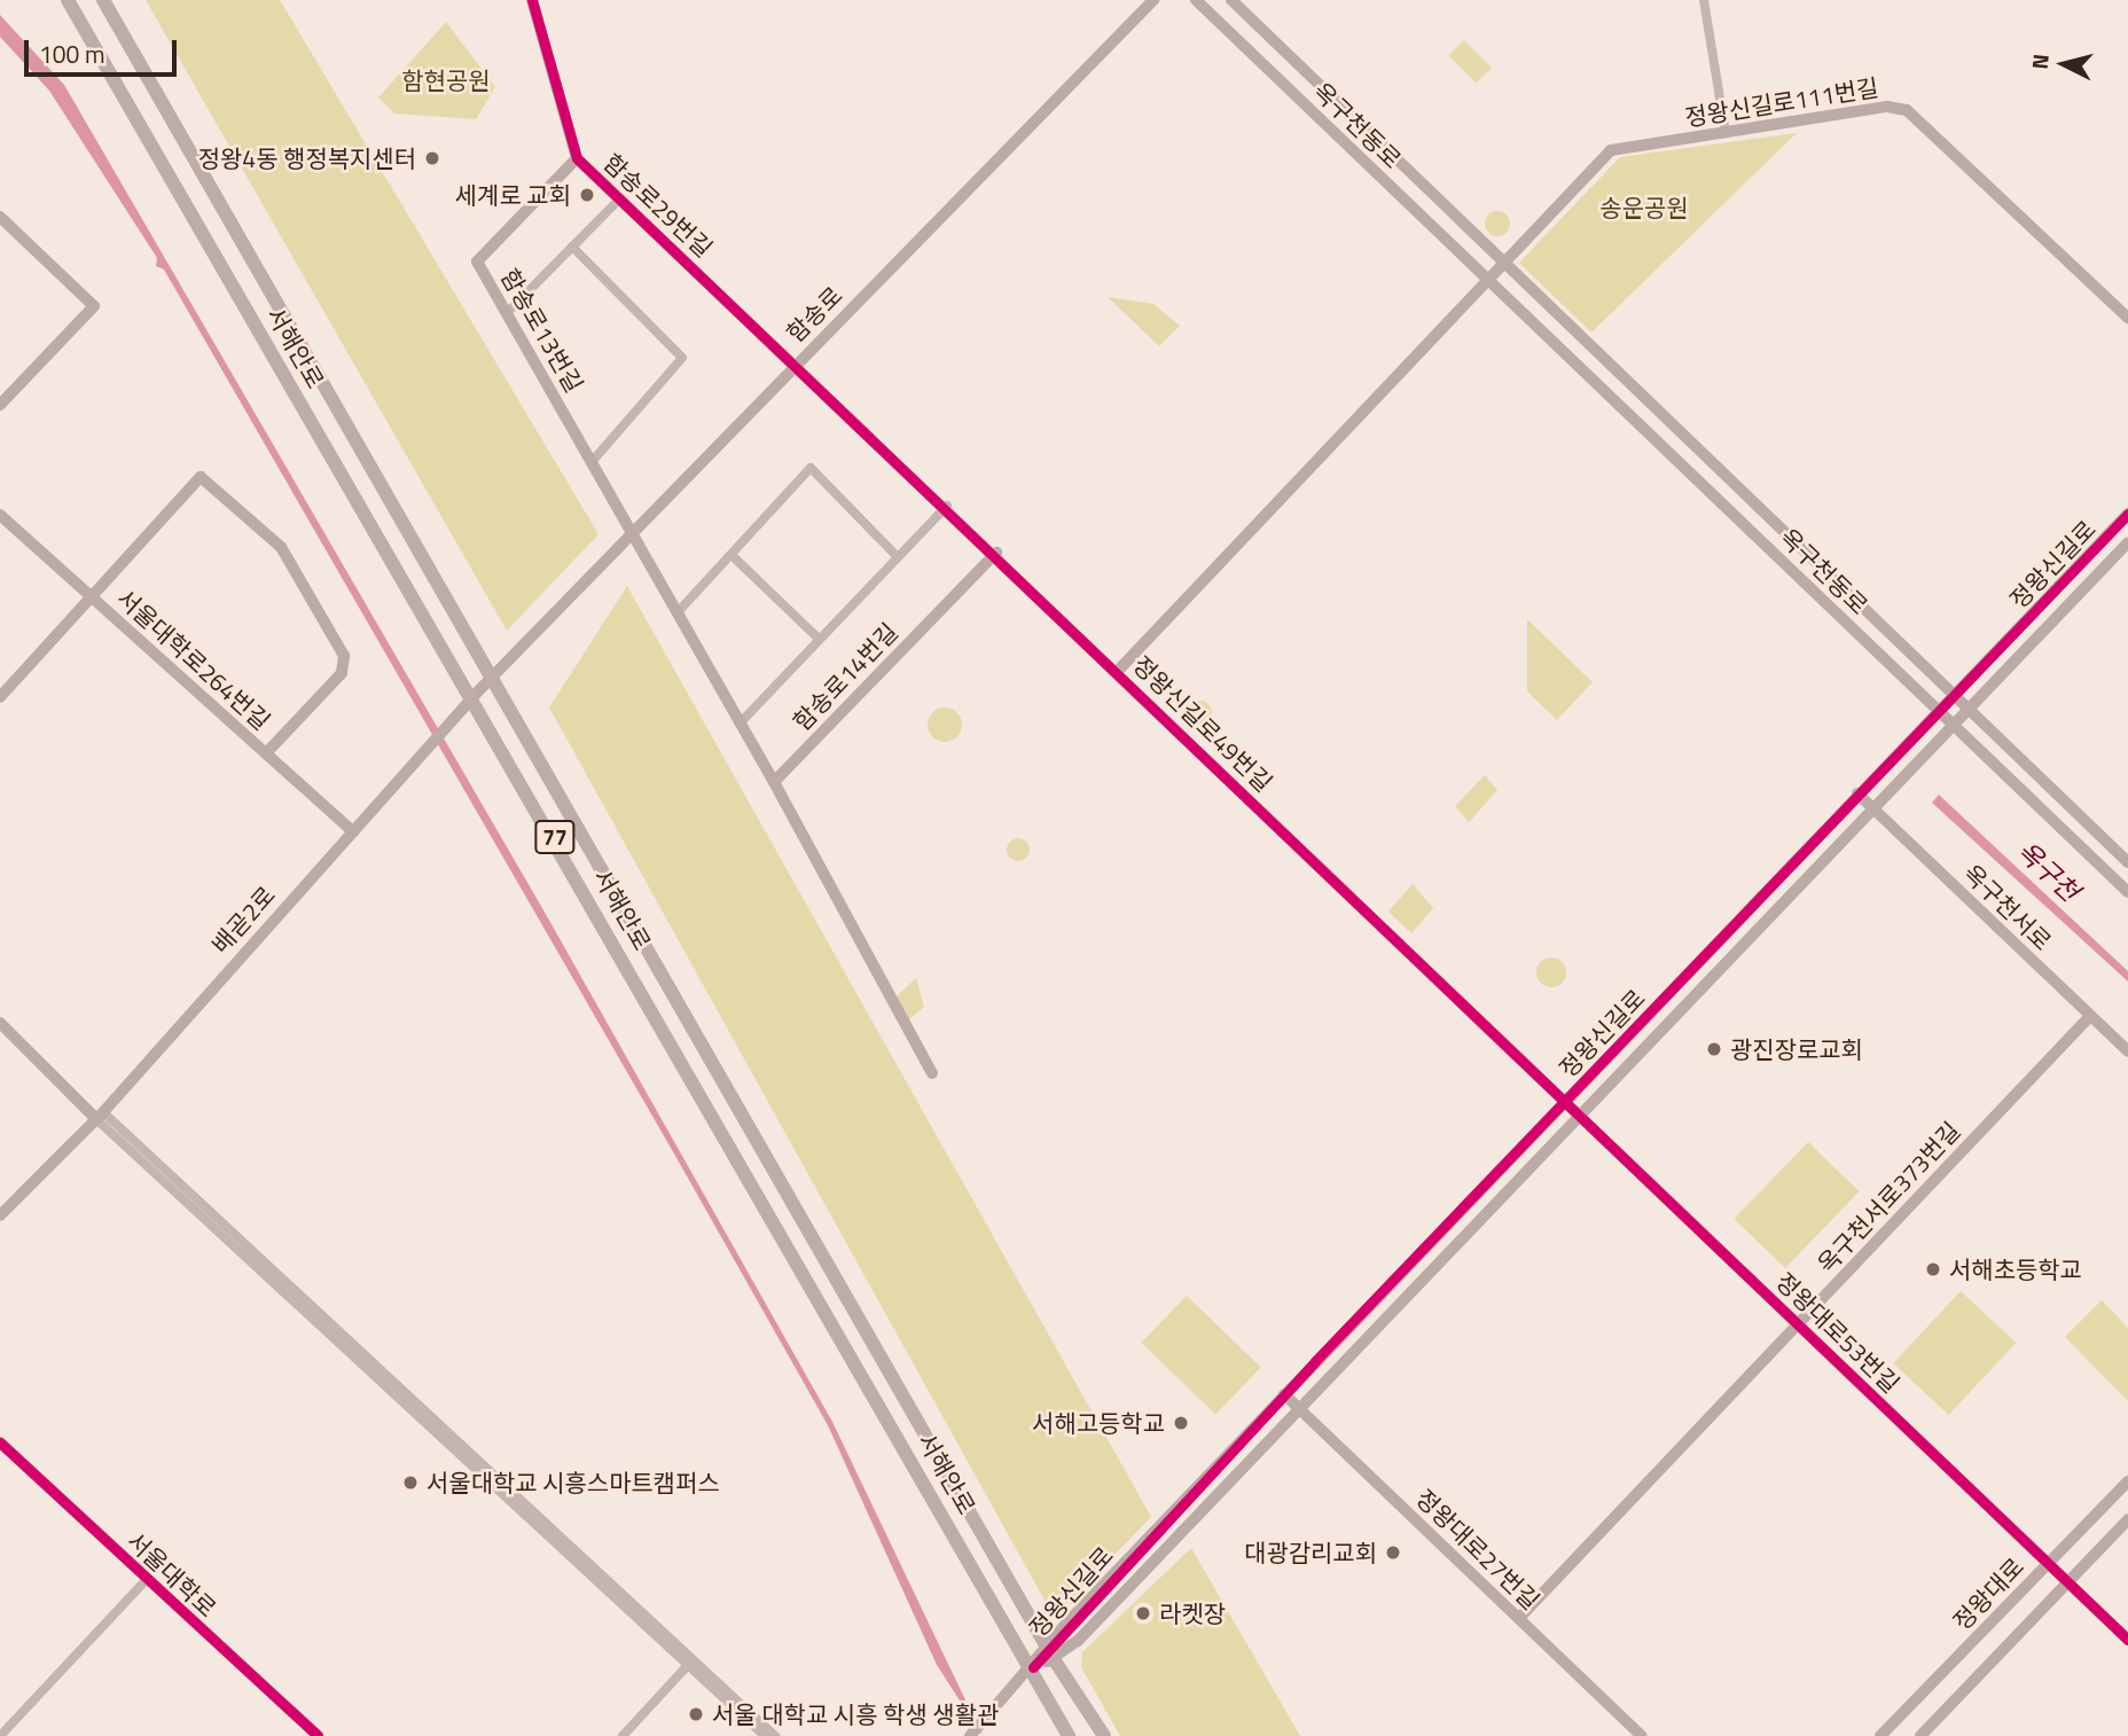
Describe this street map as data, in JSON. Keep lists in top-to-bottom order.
{
  "streets": {
    "main road": ["서해안로", "77"],
    "street": [
      "정왕신길로111번길",
      "옥구천동로",
      "함송로29번길",
      "함송로",
      "함송로13번길",
      "정왕신길로",
      "서울대학로264번길",
      "함송로14번길",
      "정왕신길로49번길",
      "옥구천서로",
      "배곧2로",
      "옥구천서로373번길",
      "정왕대로53번길",
      "정왕대로27번길",
      "서울대학로",
      "정왕대로"
    ]
  },
  "crossings": [
    ["정왕신길로111번길", "옥구천동로"],
    ["옥구천동로", "정왕신길로"],
    ["함송로29번길", "함송로"],
    ["함송로29번길", "함송로13번길"],
    ["함송로29번길", "정왕신길로49번길"],
    ["함송로", "함송로13번길"],
    ["함송로", "서해안로"],
    ["함송로", "정왕신길로49번길"],
    ["함송로", "배곧2로"],
    ["서해안로", "정왕신길로"],
    ["서해안로", "배곧2로"],
    ["정왕신길로", "정왕신길로49번길"],
    ["정왕신길로", "옥구천서로"],
    ["정왕신길로", "정왕대로53번길"],
    ["정왕신길로", "정왕대로27번길"],
    ["서울대학로264번길", "배곧2로"],
    ["함송로14번길", "정왕신길로49번길"],
    ["정왕신길로49번길", "정왕대로53번길"],
    ["옥구천서로", "옥구천서로373번길"],
    ["옥구천서로373번길", "정왕대로53번길"],
    ["옥구천서로373번길", "정왕대로27번길"],
    ["정왕대로53번길", "정왕대로"]
  ],
  "water": ["옥구천"],
  "parks": ["함현공원", "송운공원"],
  "places": [
    "정왕4동 행정복지센터",
    "세계로 교회",
    "광진장로교회",
    "서해초등학교",
    "서해고등학교",
    "서울대학교 시흥스마트캠퍼스",
    "대광감리교회",
    "라켓장",
    "서울 대학교 시흥 학생 생활관"
  ],
  "scale_bar": "100 m",
  "north": "left"
}
